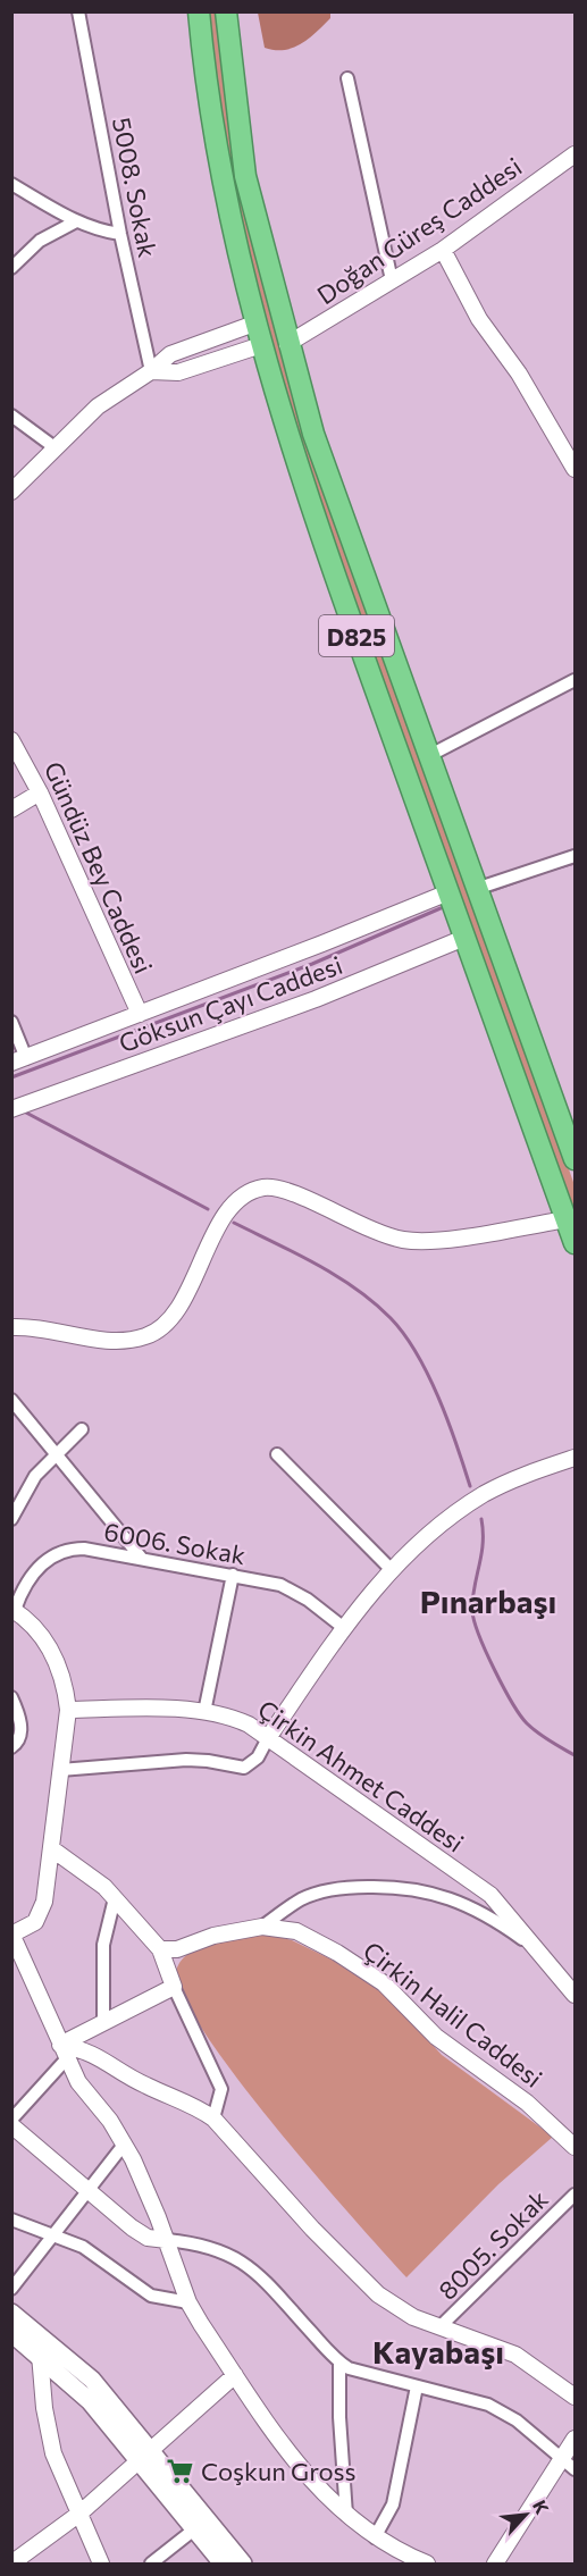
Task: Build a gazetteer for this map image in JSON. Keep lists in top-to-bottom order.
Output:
{
  "streets": {
    "highway": ["D825"],
    "street": [
      "5008. Sokak",
      "Doğan Güreş Caddesi",
      "Gündüz Bey Caddesi",
      "Göksun Çayı Caddesi",
      "6006. Sokak",
      "Çirkin Ahmet Caddesi",
      "Çirkin Halil Caddesi",
      "8005. Sokak"
    ]
  },
  "crossings": [
    ["Doğan Güreş Caddesi", "D825"],
    ["D825", "Göksun Çayı Caddesi"],
    ["Gündüz Bey Caddesi", "Göksun Çayı Caddesi"]
  ],
  "districts": ["Pınarbaşı", "Kayabaşı"],
  "places": {
    "supermarket": ["Coşkun Gross"]
  },
  "north": "top right"
}
